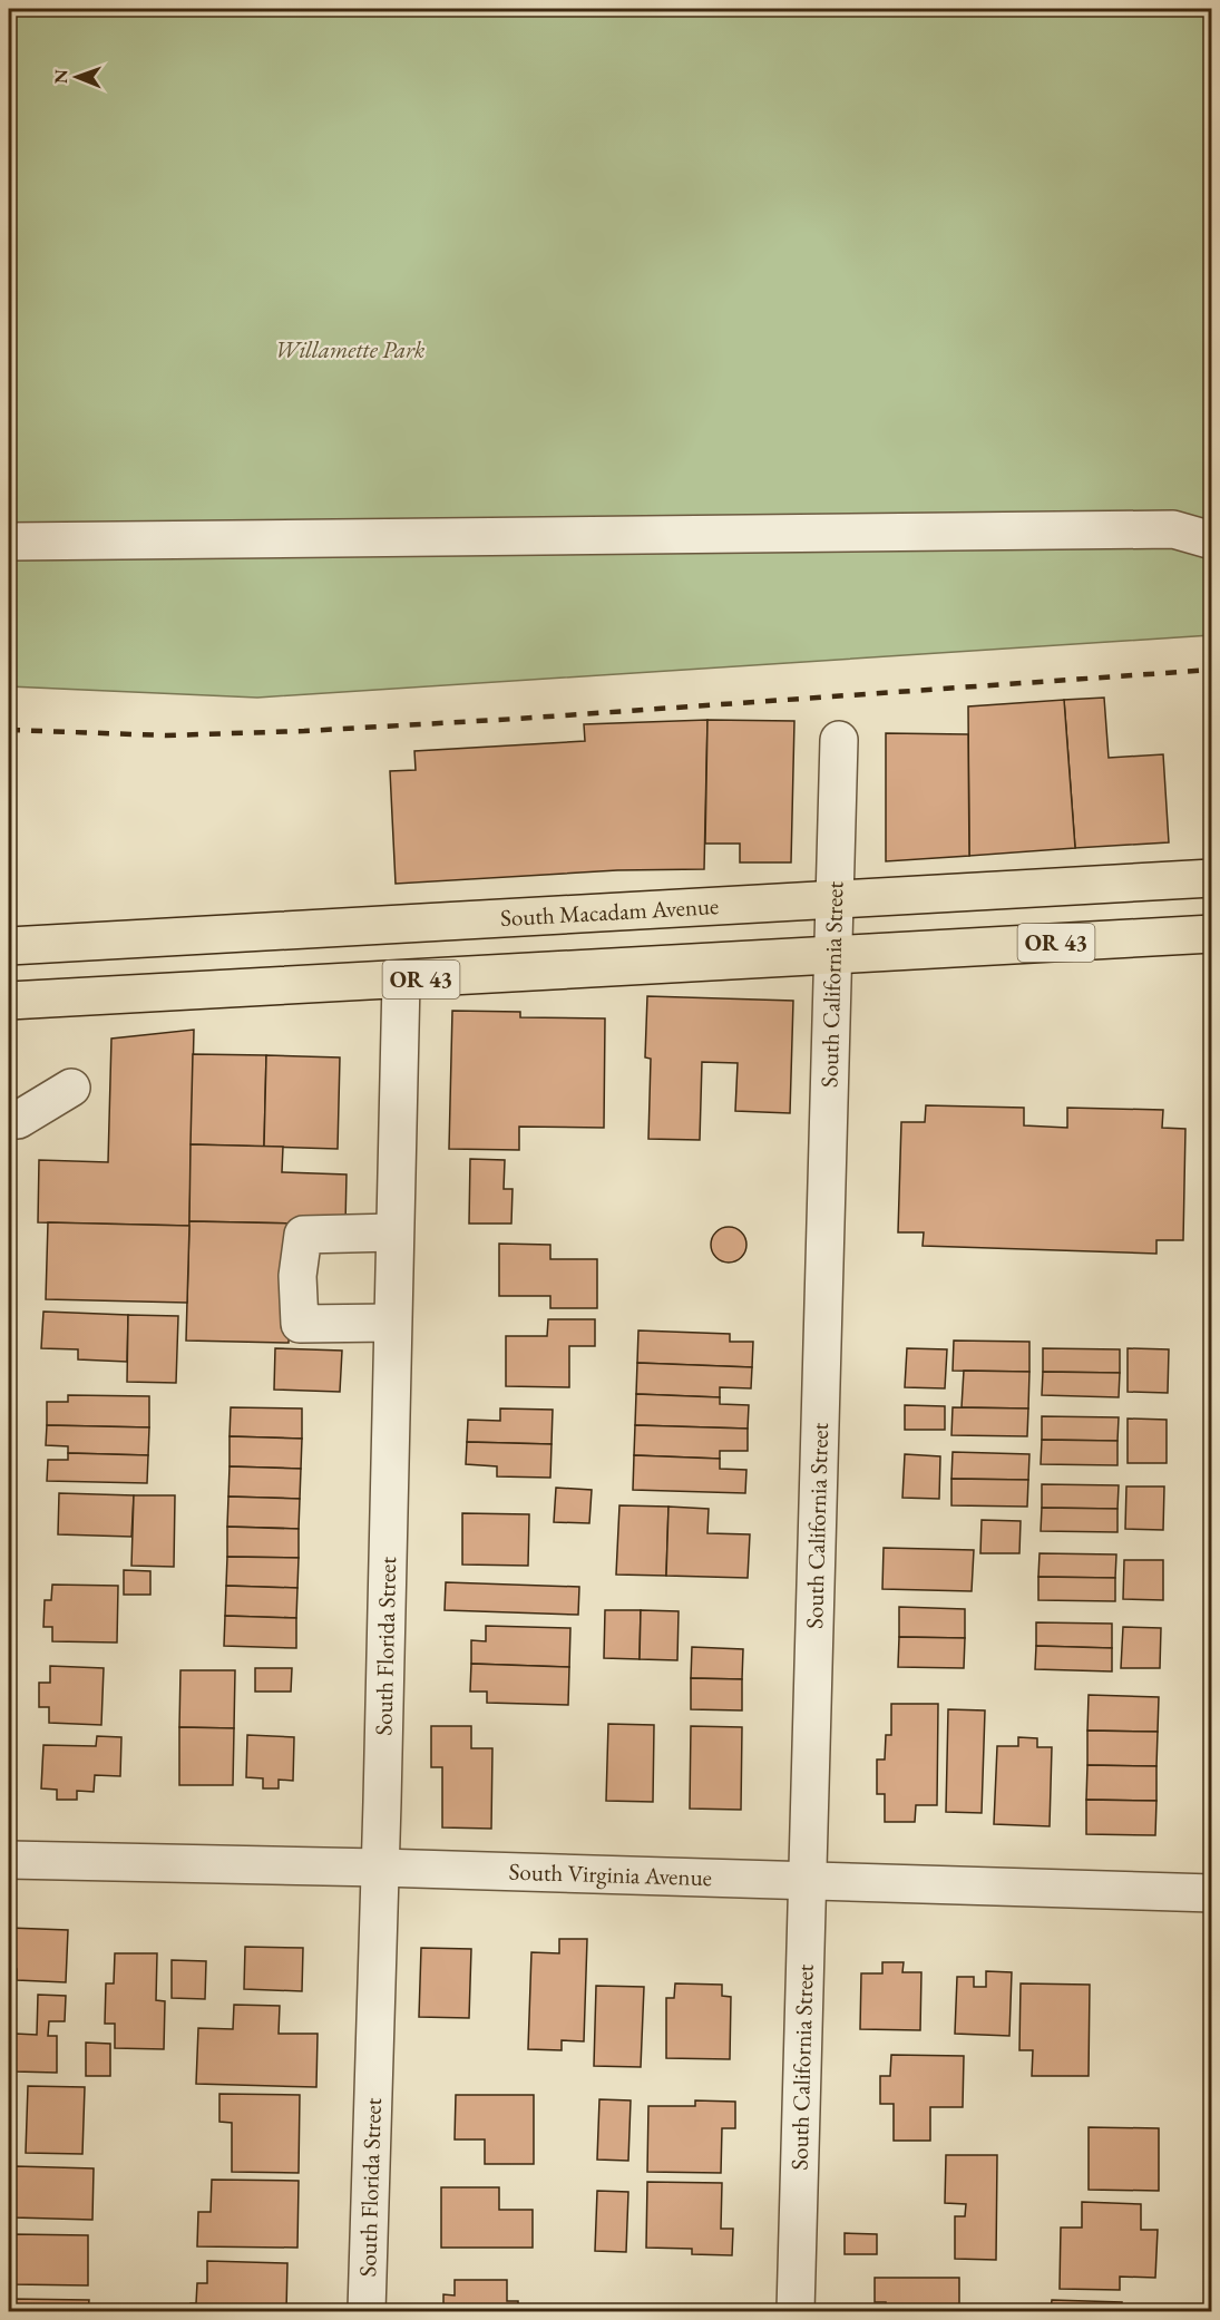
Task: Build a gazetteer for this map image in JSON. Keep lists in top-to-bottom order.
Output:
{
  "streets": {
    "main road": ["South Macadam Avenue", "OR 43"],
    "street": ["South California Street", "South Florida Street", "South Virginia Avenue"]
  },
  "crossings": [
    ["South Macadam Avenue", "South California Street"],
    ["OR 43", "South California Street"],
    ["OR 43", "South Florida Street"],
    ["South California Street", "South Virginia Avenue"],
    ["South Florida Street", "South Virginia Avenue"]
  ],
  "parks": ["Willamette Park"],
  "north": "left"
}
